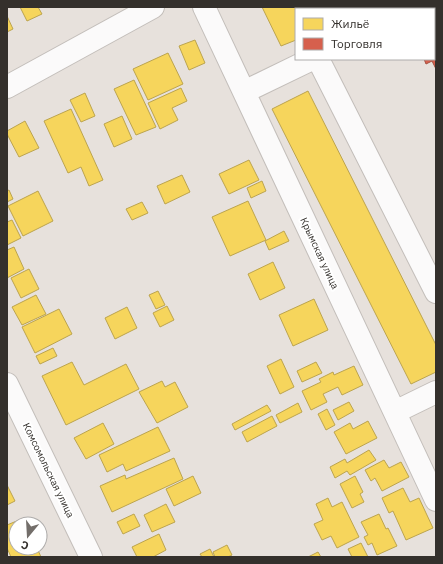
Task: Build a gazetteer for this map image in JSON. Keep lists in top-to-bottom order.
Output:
{
  "streets": {
    "street": ["Крымская улица", "Комсомольская улица"]
  },
  "legend": ["Жильё", "Торговля"],
  "north": "bottom"
}
